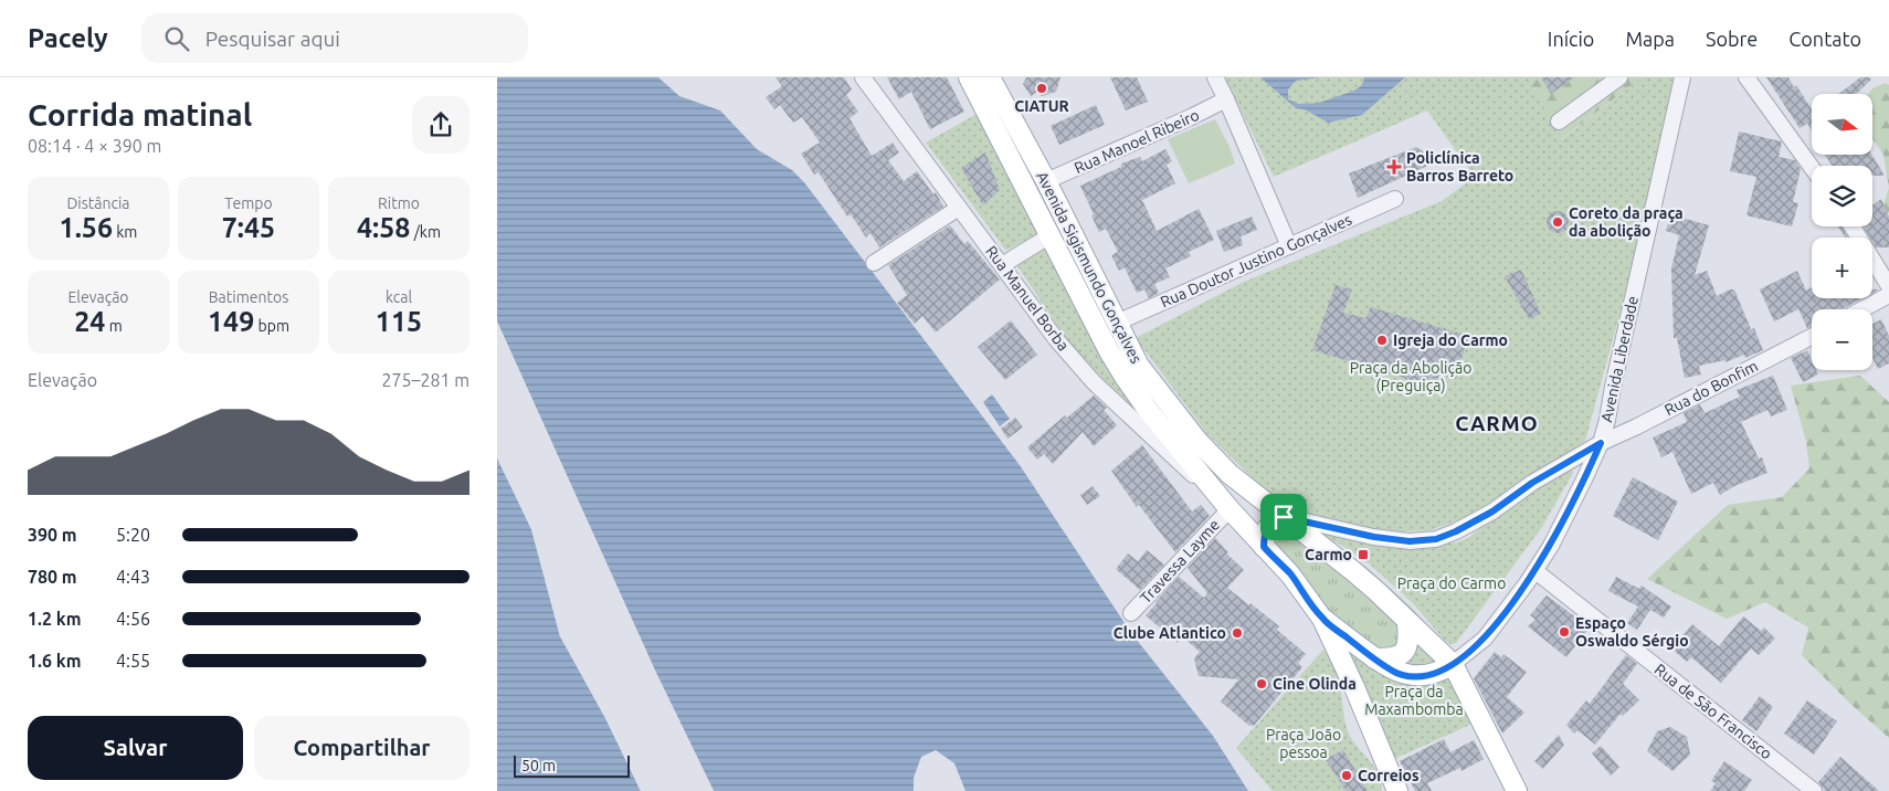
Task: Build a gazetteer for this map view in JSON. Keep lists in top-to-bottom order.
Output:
{
  "streets": {
    "main road": ["Avenida Sigismundo Gonçalves"],
    "street": [
      "Rua Manoel Ribeiro",
      "Rua Doutor Justino Gonçalves",
      "Rua Manuel Borba",
      "Avenida Liberdade",
      "Rua do Bonfim",
      "Travessa Layme",
      "Rua de São Francisco"
    ]
  },
  "crossings": [
    ["Rua Manoel Ribeiro", "Avenida Sigismundo Gonçalves"],
    ["Rua Doutor Justino Gonçalves", "Avenida Sigismundo Gonçalves"],
    ["Avenida Sigismundo Gonçalves", "Rua Manuel Borba"],
    ["Avenida Sigismundo Gonçalves", "Avenida Liberdade"],
    ["Avenida Sigismundo Gonçalves", "Travessa Layme"],
    ["Rua Manuel Borba", "Travessa Layme"],
    ["Avenida Liberdade", "Rua do Bonfim"],
    ["Avenida Liberdade", "Rua de São Francisco"]
  ],
  "districts": ["CARMO"],
  "parks": [
    "Praça da Abolição (Preguiça)",
    "Praça do Carmo",
    "Praça da Maxambomba",
    "Praça João pessoa"
  ],
  "places": {
    "other": [
      "CIATUR",
      "Coreto da praça da abolição",
      "Igreja do Carmo",
      "Espaço Oswaldo Sérgio",
      "Clube Atlantico",
      "Cine Olinda",
      "Correios"
    ],
    "health": ["Policlínica Barros Barreto"],
    "transit": ["Carmo"]
  },
  "scale_bar": "50 m",
  "north": "right",
  "page": {
    "header": "Pacely",
    "search": "Pesquisar aqui",
    "nav": [
      "Início",
      "Mapa",
      "Sobre",
      "Contato"
    ],
    "heading": ["Corrida matinal", "08:14 · 4 × 390 m"],
    "map_buttons": ["+", "−"],
    "stats": [
      ["Distância", "1.56 km"],
      ["Tempo", "7:45"],
      ["Ritmo", "4:58 /km"],
      ["Elevação", "24 m"],
      ["Batimentos", "149 bpm"],
      ["kcal", "115"]
    ],
    "chart": ["Elevação", "275–281 m"],
    "list": [
      {
        "name": "390 m",
        "note": "5:20"
      },
      {
        "name": "780 m",
        "note": "4:43"
      },
      {
        "name": "1.2 km",
        "note": "4:56"
      },
      {
        "name": "1.6 km",
        "note": "4:55"
      }
    ],
    "buttons": ["Salvar", "Compartilhar"],
    "scale": "50 m"
  }
}
